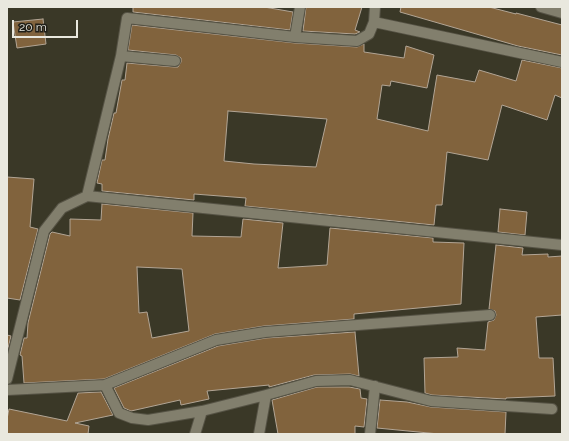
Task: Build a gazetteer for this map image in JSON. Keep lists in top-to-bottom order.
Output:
{
  "scale_bar": "20 m"
}
